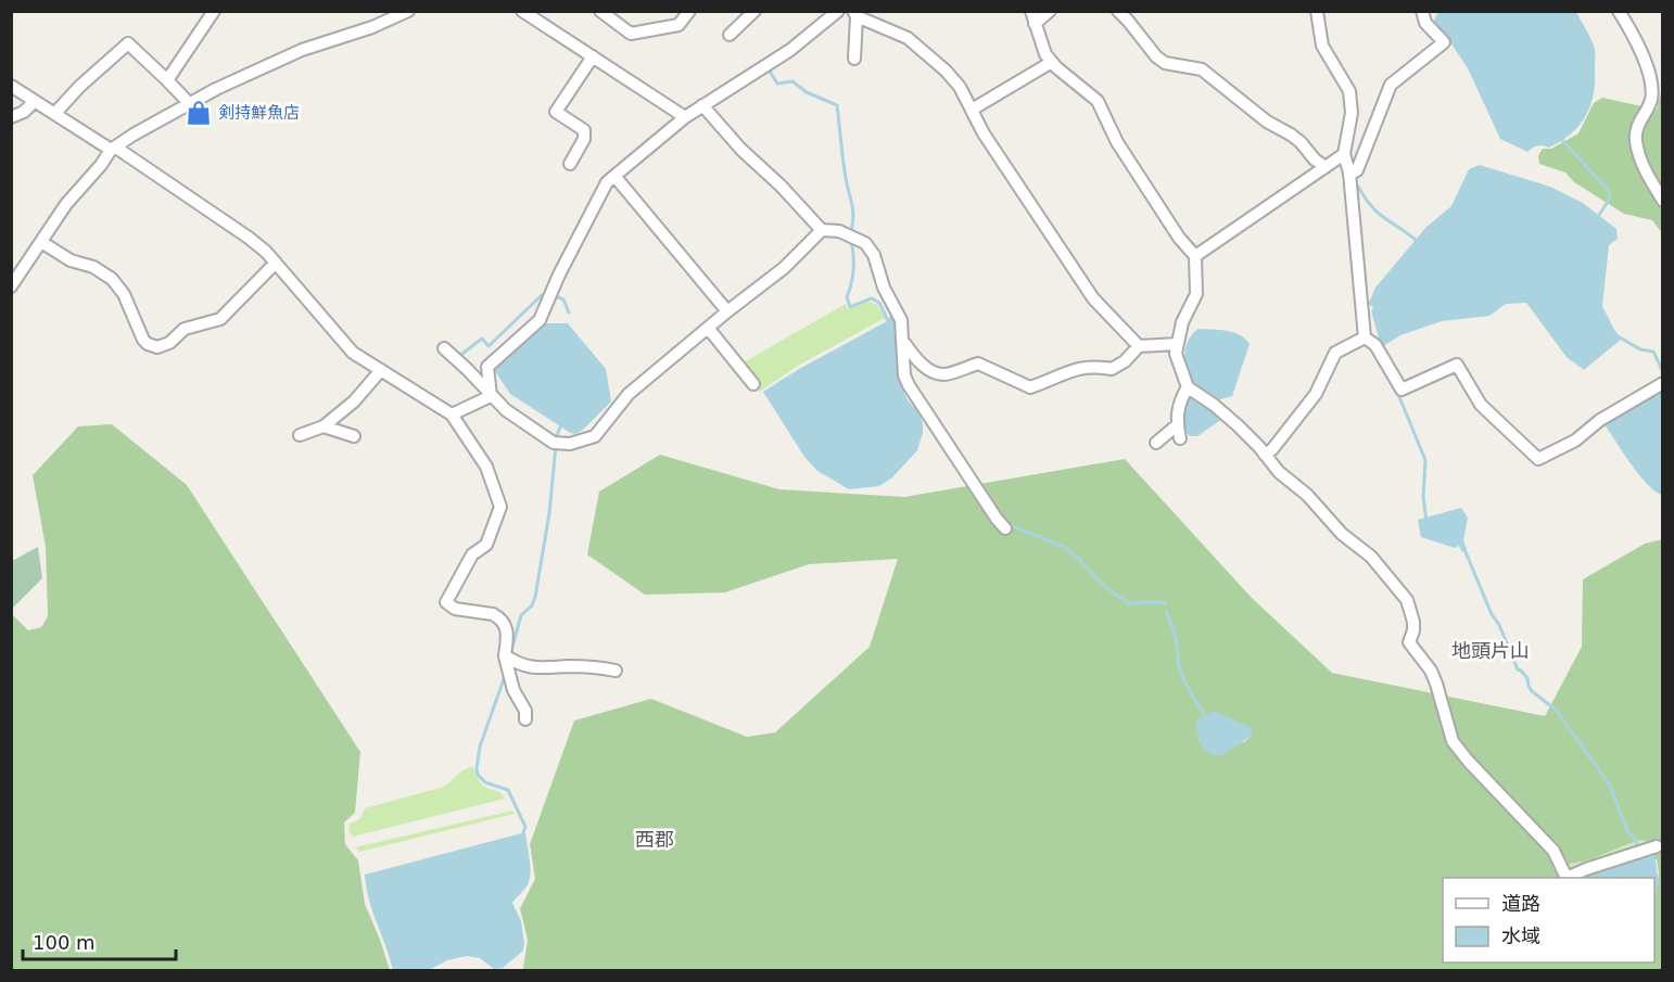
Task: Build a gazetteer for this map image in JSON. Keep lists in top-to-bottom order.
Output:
{
  "districts": ["地頭片山", "西郡"],
  "places": {
    "shop": ["剣持鮮魚店"]
  },
  "legend": ["道路", "水域"],
  "scale_bar": "100 m"
}
